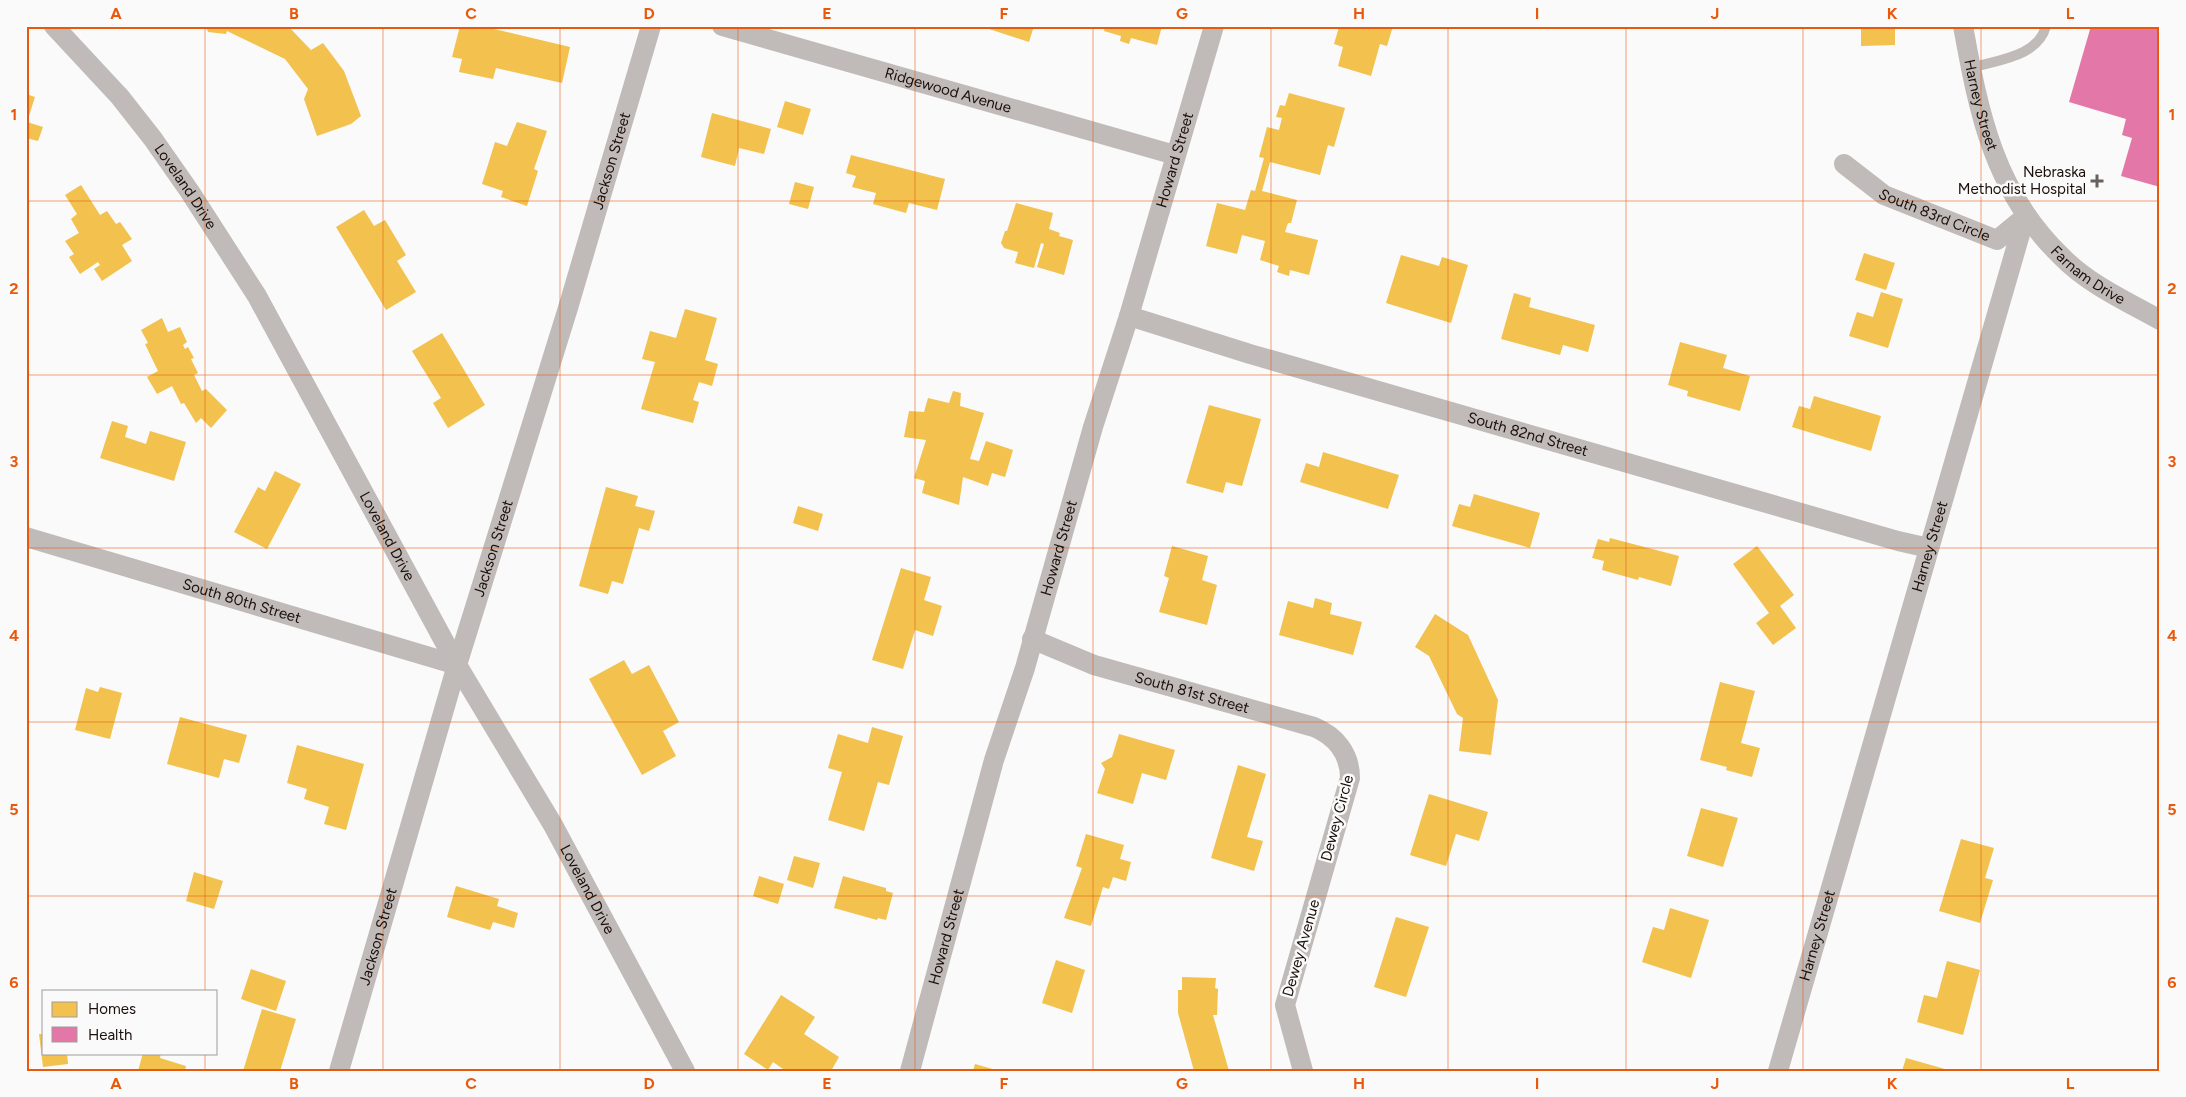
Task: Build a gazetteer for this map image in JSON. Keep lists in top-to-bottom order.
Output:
{
  "streets": {
    "street": [
      "Ridgewood Avenue",
      "Harney Street",
      "Howard Street",
      "Jackson Street",
      "Loveland Drive",
      "South 83rd Circle",
      "Farnam Drive",
      "South 82nd Street",
      "South 80th Street",
      "South 81st Street",
      "Dewey Circle",
      "Dewey Avenue"
    ]
  },
  "crossings": [
    ["Ridgewood Avenue", "Howard Street"],
    ["Harney Street", "South 83rd Circle"],
    ["Harney Street", "Farnam Drive"],
    ["Harney Street", "South 82nd Street"],
    ["Howard Street", "South 82nd Street"],
    ["Howard Street", "South 81st Street"],
    ["Jackson Street", "Loveland Drive"],
    ["Jackson Street", "South 80th Street"],
    ["Loveland Drive", "South 80th Street"],
    ["South 83rd Circle", "Farnam Drive"],
    ["South 81st Street", "Dewey Circle"],
    ["Dewey Circle", "Dewey Avenue"]
  ],
  "places": {
    "health": ["Nebraska Methodist Hospital"]
  },
  "legend": ["Homes", "Health"],
  "grid": {
    "columns": [
      "A",
      "B",
      "C",
      "D",
      "E",
      "F",
      "G",
      "H",
      "I",
      "J",
      "K",
      "L"
    ],
    "rows": [
      "1",
      "2",
      "3",
      "4",
      "5",
      "6"
    ]
  }
}
